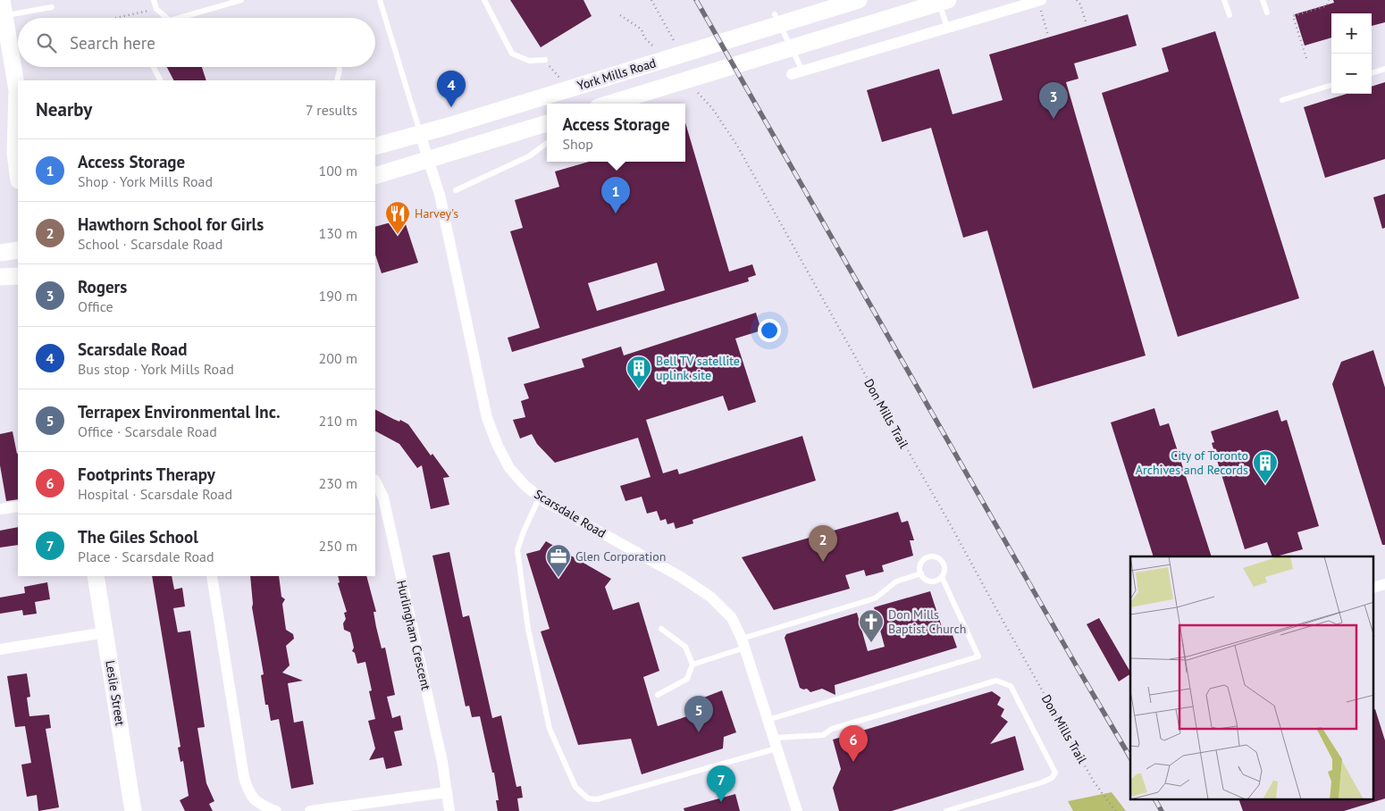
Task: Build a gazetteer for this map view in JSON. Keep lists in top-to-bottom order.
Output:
{
  "streets": {
    "main road": ["York Mills Road", "Leslie Street"],
    "street": ["Scarsdale Road", "Hurlingham Crescent"],
    "path": ["Don Mills Trail"]
  },
  "crossings": [
    ["York Mills Road", "Scarsdale Road"]
  ],
  "places": {
    "restaurant": ["Harvey's"],
    "building": ["Bell TV satellite uplink site", "City of Toronto Archives and Records"],
    "office": ["Glen Corporation"],
    "church": ["Don Mills Baptist Church"]
  },
  "page": {
    "map_buttons": ["+", "−"],
    "search": "Search here",
    "pins": [
      "4",
      "3",
      "1",
      "2",
      "5",
      "6",
      "7"
    ],
    "heading": ["Nearby", "7 results"],
    "popup": ["Access Storage", "Shop"],
    "list": [
      {
        "mark": "1",
        "name": "Access Storage",
        "note": "Shop · York Mills Road",
        "value": "100 m"
      },
      {
        "mark": "2",
        "name": "Hawthorn School for Girls",
        "note": "School · Scarsdale Road",
        "value": "130 m"
      },
      {
        "mark": "3",
        "name": "Rogers",
        "note": "Office",
        "value": "190 m"
      },
      {
        "mark": "4",
        "name": "Scarsdale Road",
        "note": "Bus stop · York Mills Road",
        "value": "200 m"
      },
      {
        "mark": "5",
        "name": "Terrapex Environmental Inc.",
        "note": "Office · Scarsdale Road",
        "value": "210 m"
      },
      {
        "mark": "6",
        "name": "Footprints Therapy",
        "note": "Hospital · Scarsdale Road",
        "value": "230 m"
      },
      {
        "mark": "7",
        "name": "The Giles School",
        "note": "Place · Scarsdale Road",
        "value": "250 m"
      }
    ]
  }
}
